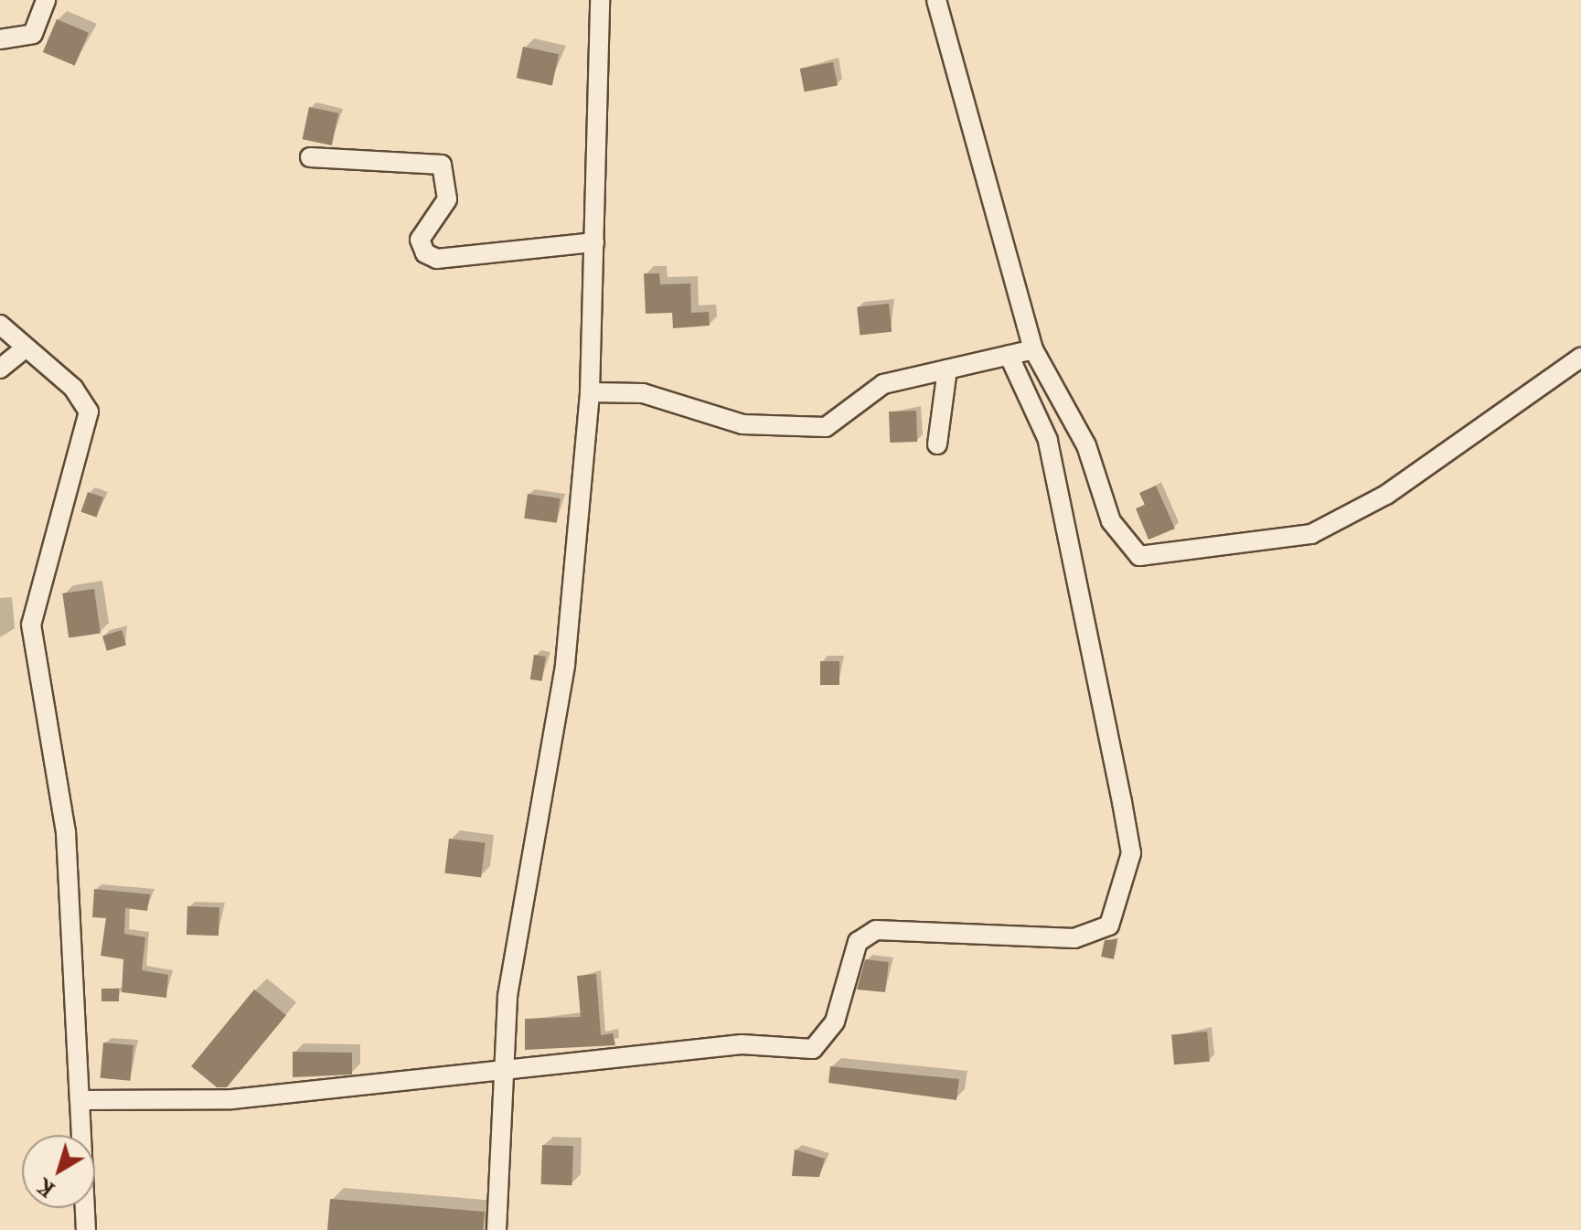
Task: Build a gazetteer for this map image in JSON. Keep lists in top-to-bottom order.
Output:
{
  "north": "bottom left"
}
